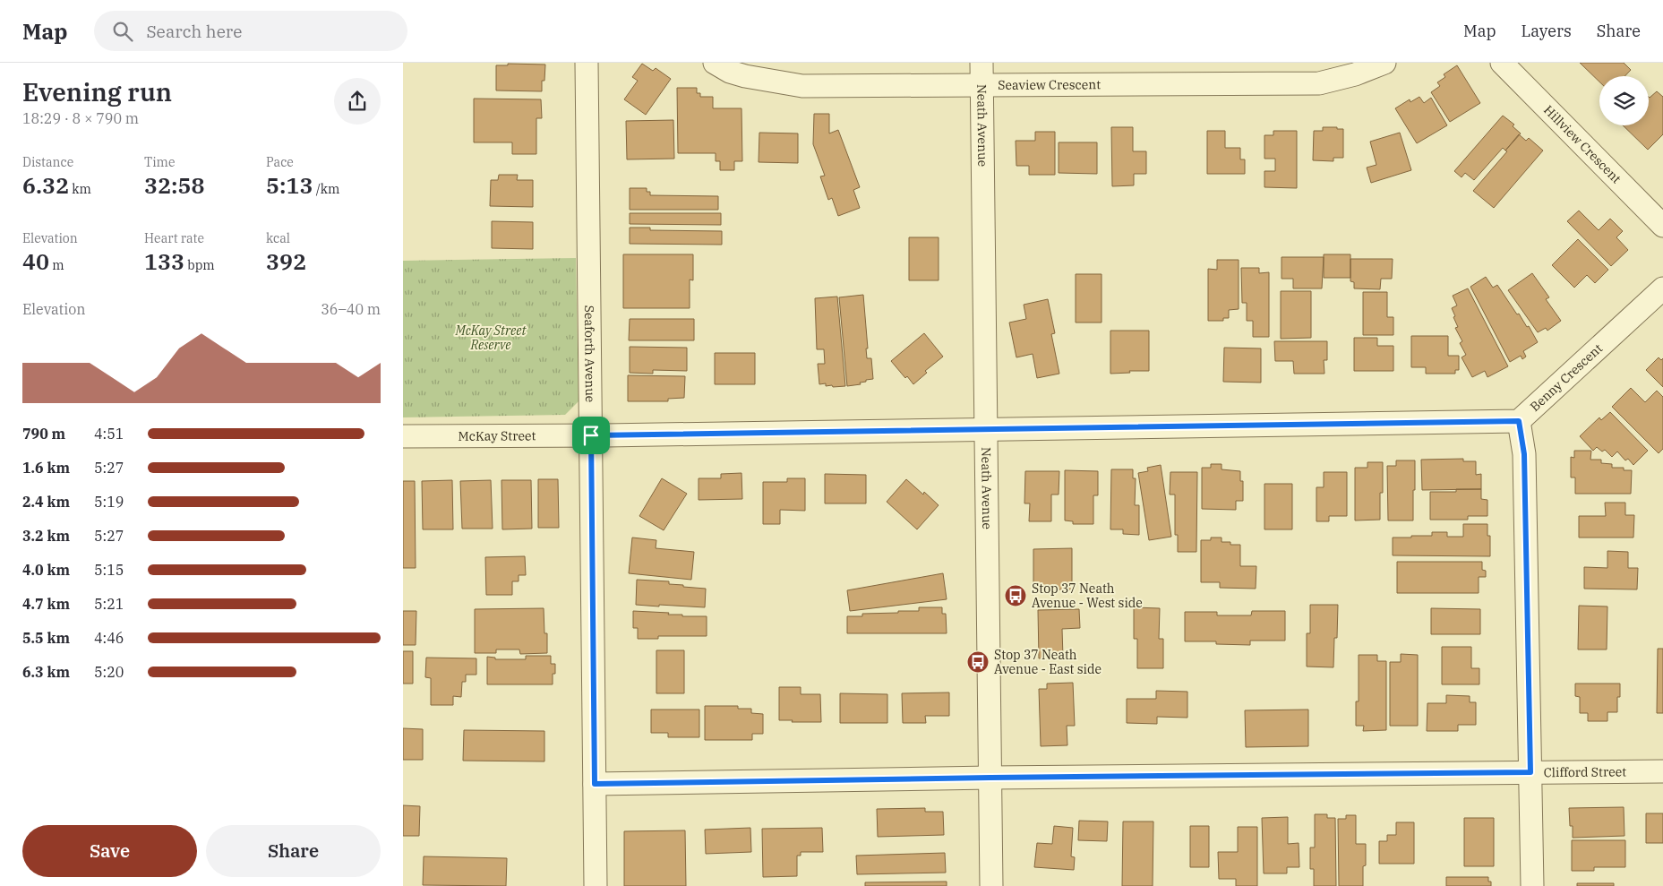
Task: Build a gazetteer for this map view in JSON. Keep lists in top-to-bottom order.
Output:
{
  "streets": {
    "street": [
      "Seaview Crescent",
      "Neath Avenue",
      "Hillview Crescent",
      "Seaforth Avenue",
      "Benny Crescent",
      "McKay Street",
      "Clifford Street"
    ]
  },
  "crossings": [
    ["Seaview Crescent", "Neath Avenue"],
    ["Neath Avenue", "Benny Crescent"],
    ["Neath Avenue", "Clifford Street"],
    ["Seaforth Avenue", "Benny Crescent"],
    ["Seaforth Avenue", "McKay Street"],
    ["Seaforth Avenue", "Clifford Street"],
    ["Benny Crescent", "McKay Street"]
  ],
  "parks": ["McKay Street Reserve"],
  "places": {
    "bus stop": ["Stop 37 Neath Avenue - West side", "Stop 37 Neath Avenue - East side"]
  },
  "page": {
    "header": "Map",
    "search": "Search here",
    "nav": ["Map", "Layers", "Share"],
    "heading": ["Evening run", "18:29 · 8 × 790 m"],
    "stats": [
      ["Distance", "6.32 km"],
      ["Time", "32:58"],
      ["Pace", "5:13 /km"],
      ["Elevation", "40 m"],
      ["Heart rate", "133 bpm"],
      ["kcal", "392"]
    ],
    "chart": ["Elevation", "36–40 m"],
    "list": [
      {
        "name": "790 m",
        "note": "4:51"
      },
      {
        "name": "1.6 km",
        "note": "5:27"
      },
      {
        "name": "2.4 km",
        "note": "5:19"
      },
      {
        "name": "3.2 km",
        "note": "5:27"
      },
      {
        "name": "4.0 km",
        "note": "5:15"
      },
      {
        "name": "4.7 km",
        "note": "5:21"
      },
      {
        "name": "5.5 km",
        "note": "4:46"
      },
      {
        "name": "6.3 km",
        "note": "5:20"
      }
    ],
    "buttons": ["Save", "Share"]
  }
}
